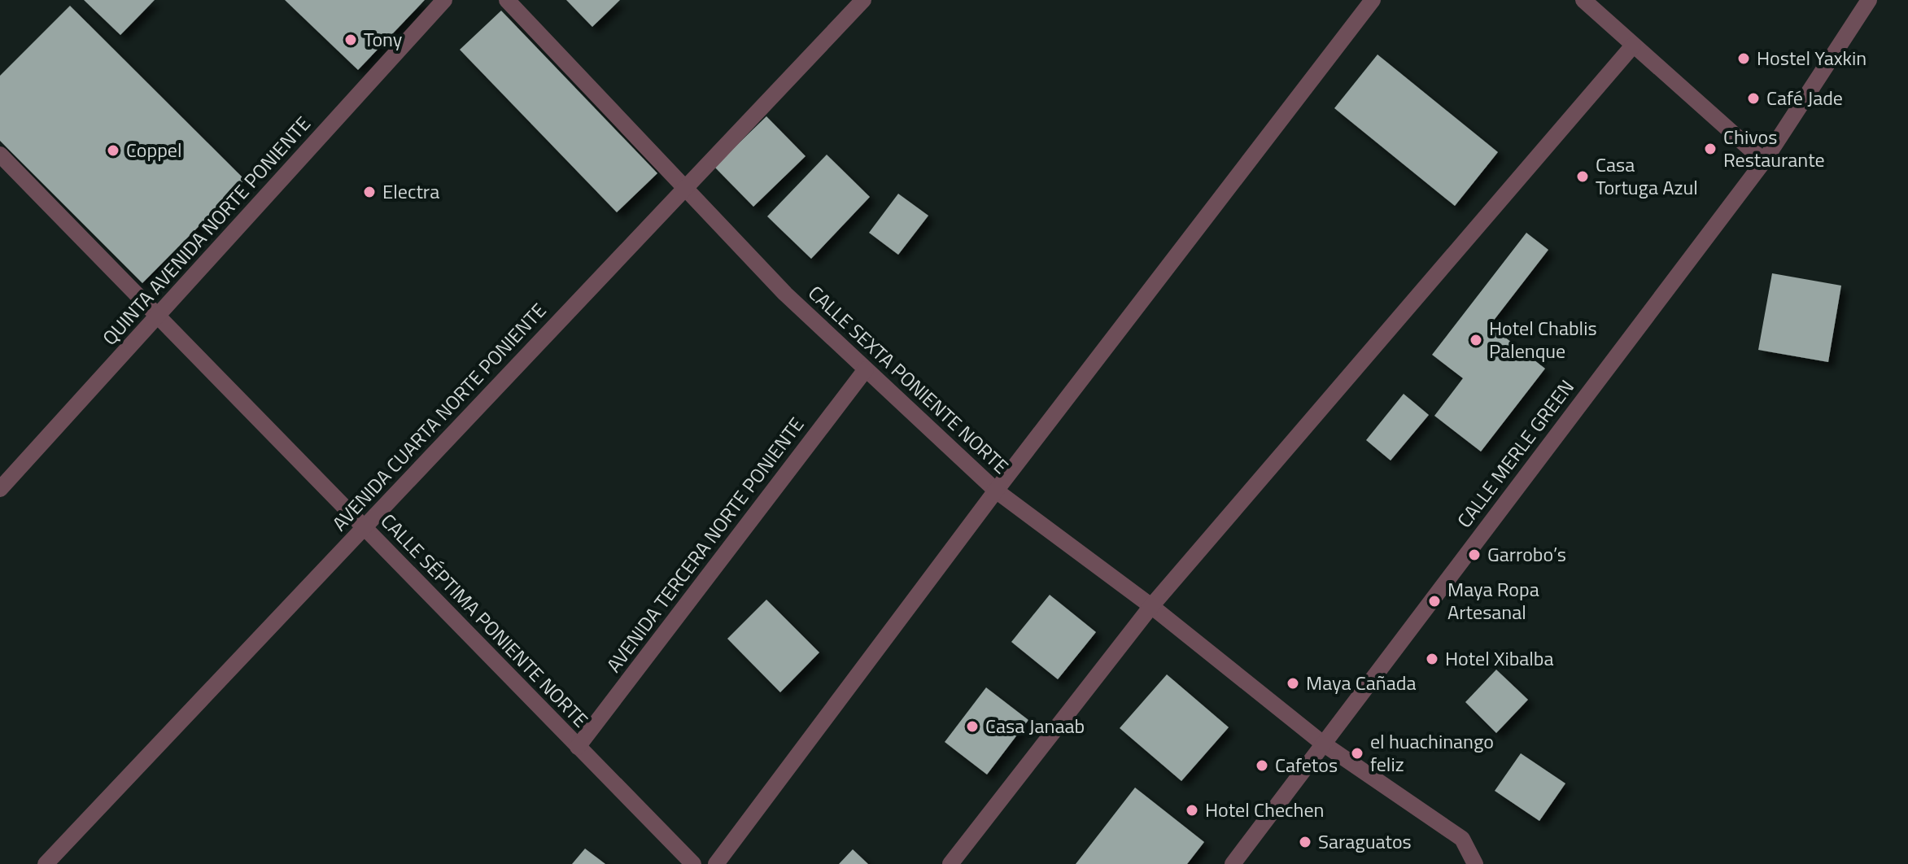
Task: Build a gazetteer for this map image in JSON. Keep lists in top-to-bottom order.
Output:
{
  "streets": {
    "street": [
      "QUINTA AVENIDA NORTE PONIENTE",
      "CALLE SEXTA PONIENTE NORTE",
      "AVENIDA CUARTA NORTE PONIENTE",
      "CALLE MERLE GREEN",
      "AVENIDA TERCERA NORTE PONIENTE",
      "CALLE SÉPTIMA PONIENTE NORTE"
    ]
  },
  "crossings": [
    ["QUINTA AVENIDA NORTE PONIENTE", "CALLE SÉPTIMA PONIENTE NORTE"],
    ["CALLE SEXTA PONIENTE NORTE", "AVENIDA CUARTA NORTE PONIENTE"],
    ["CALLE SEXTA PONIENTE NORTE", "CALLE MERLE GREEN"],
    ["CALLE SEXTA PONIENTE NORTE", "AVENIDA TERCERA NORTE PONIENTE"],
    ["AVENIDA CUARTA NORTE PONIENTE", "CALLE SÉPTIMA PONIENTE NORTE"],
    ["AVENIDA TERCERA NORTE PONIENTE", "CALLE SÉPTIMA PONIENTE NORTE"]
  ],
  "places": [
    "Tony",
    "Hostel Yaxkin",
    "Café Jade",
    "Chivos Restaurante",
    "Coppel",
    "Casa Tortuga Azul",
    "Electra",
    "Hotel Chablis Palenque",
    "Garrobo’s",
    "Maya Ropa Artesanal",
    "Hotel Xibalba",
    "Maya Cañada",
    "Casa Janaab",
    "el huachinango feliz",
    "Cafetos",
    "Hotel Chechen",
    "Saraguatos"
  ]
}
